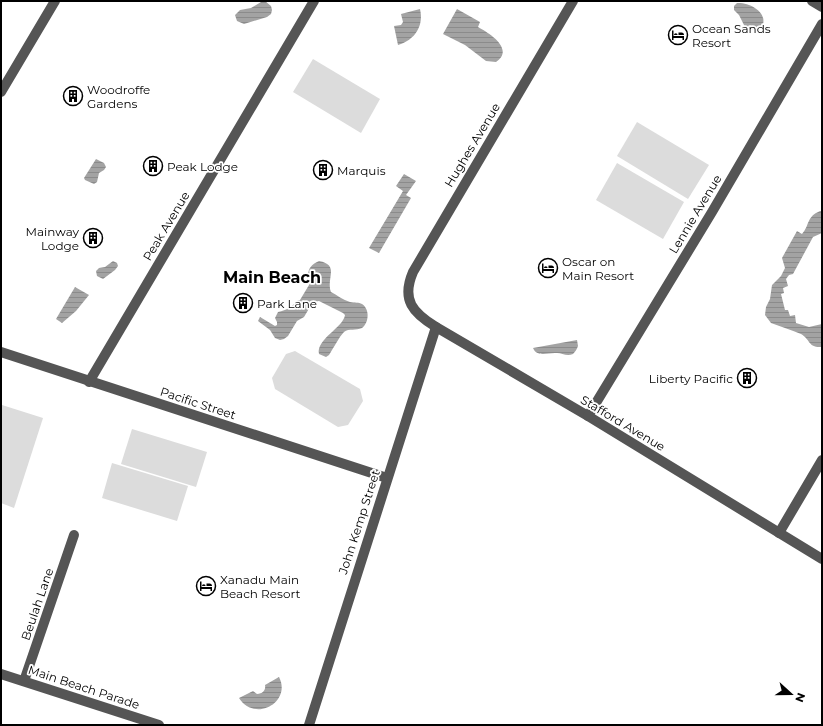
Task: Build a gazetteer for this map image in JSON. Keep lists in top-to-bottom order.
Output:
{
  "streets": {
    "street": [
      "Hughes Avenue",
      "Lennie Avenue",
      "Peak Avenue",
      "Pacific Street",
      "Stafford Avenue",
      "John Kemp Street",
      "Beulah Lane",
      "Main Beach Parade"
    ]
  },
  "crossings": [
    ["Hughes Avenue", "Stafford Avenue"],
    ["Lennie Avenue", "Stafford Avenue"],
    ["Peak Avenue", "Pacific Street"],
    ["Pacific Street", "John Kemp Street"],
    ["Stafford Avenue", "John Kemp Street"],
    ["Beulah Lane", "Main Beach Parade"]
  ],
  "districts": ["Main Beach"],
  "places": {
    "hotel": ["Ocean Sands Resort", "Oscar on Main Resort", "Xanadu Main Beach Resort"],
    "building": [
      "Woodroffe Gardens",
      "Peak Lodge",
      "Marquis",
      "Mainway Lodge",
      "Park Lane",
      "Liberty Pacific"
    ]
  },
  "north": "right"
}
